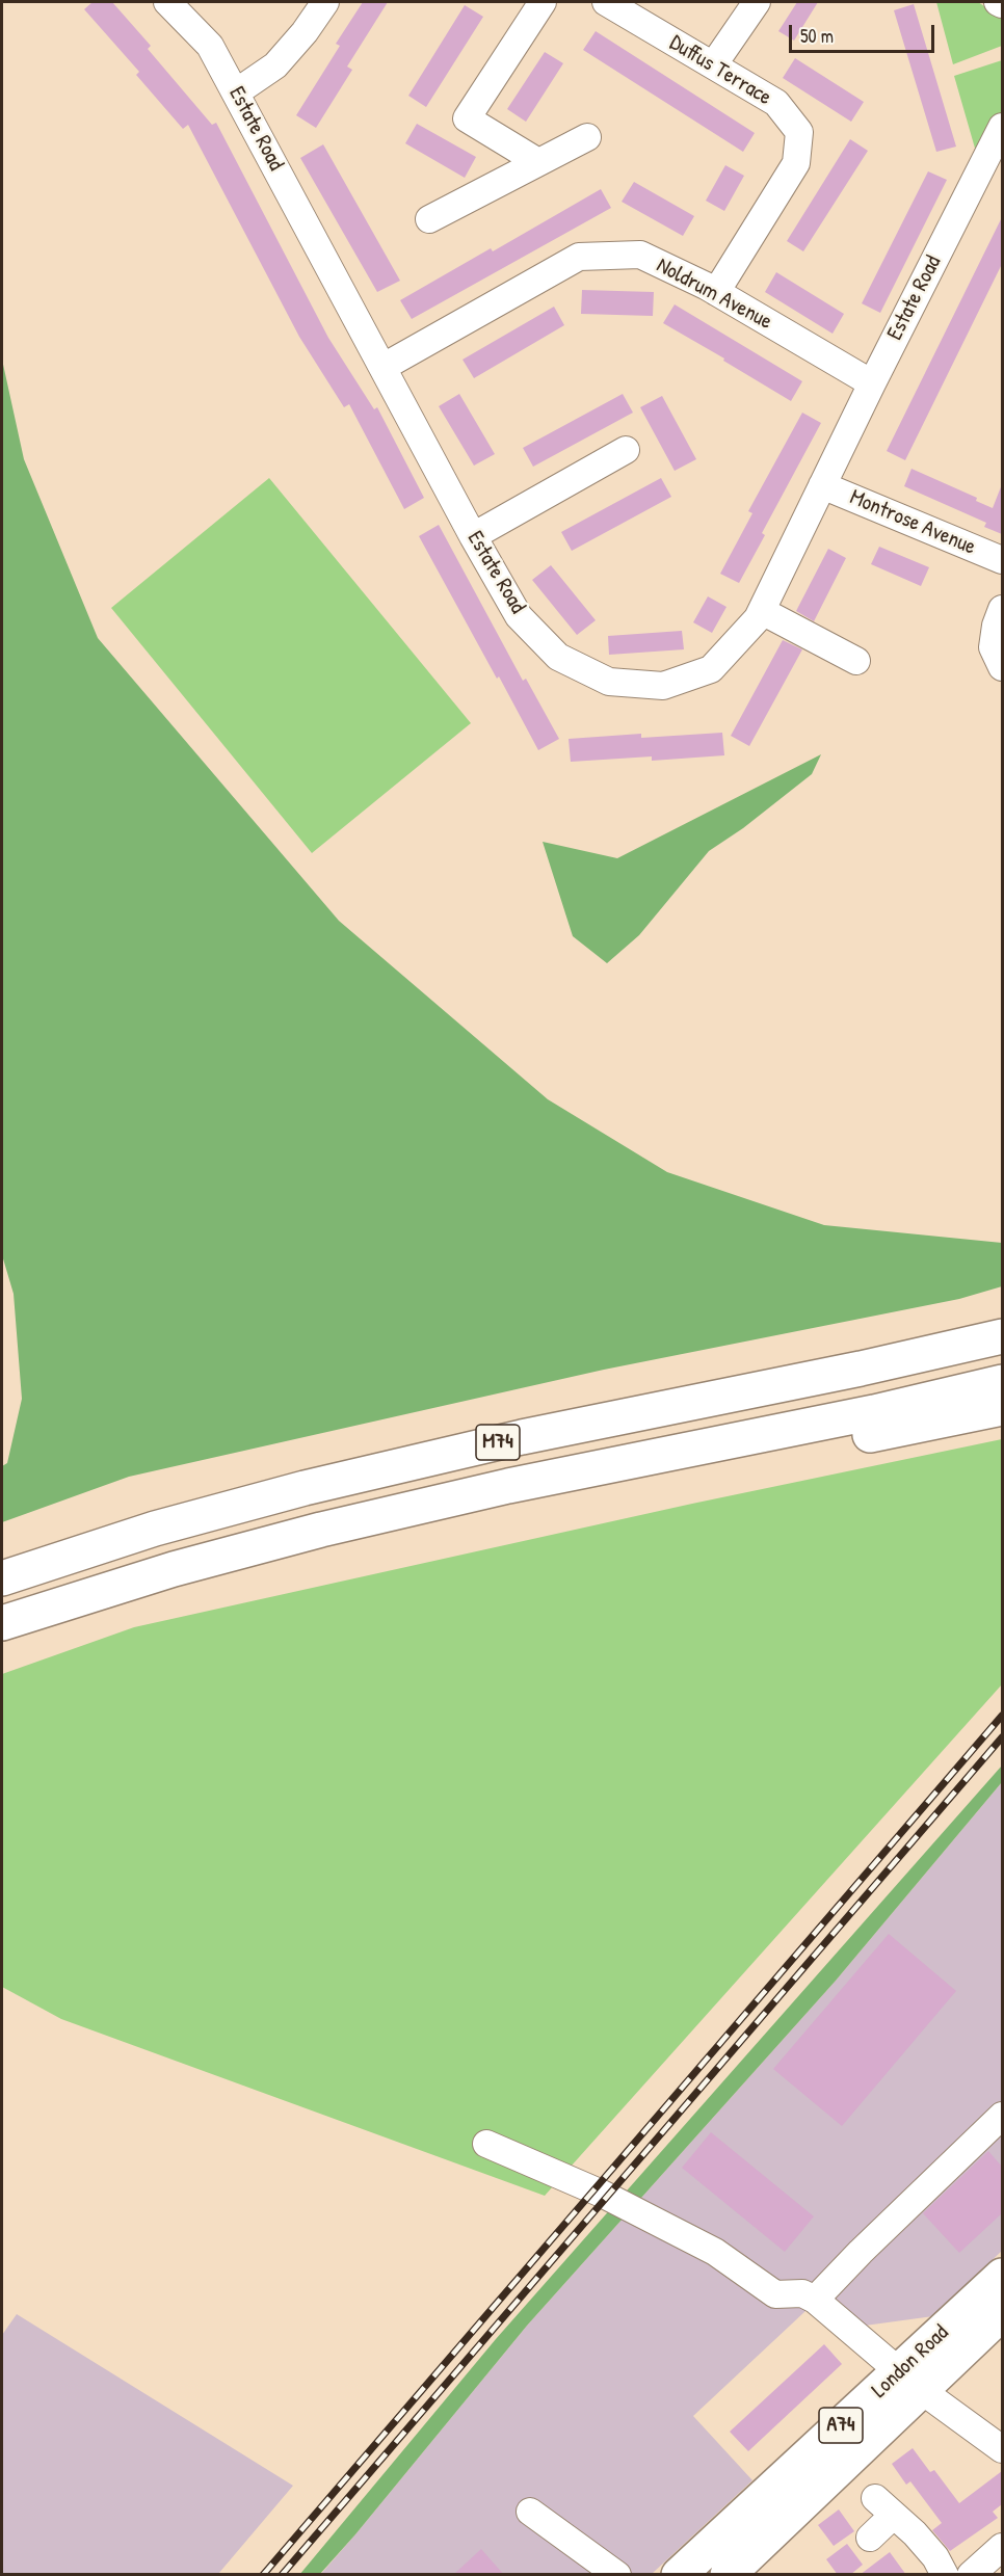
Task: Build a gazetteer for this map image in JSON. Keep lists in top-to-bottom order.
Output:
{
  "streets": {
    "main road": ["M74", "London Road", "A74"],
    "street": [
      "Duffus Terrace",
      "Estate Road",
      "Noldrum Avenue",
      "Montrose Avenue"
    ]
  },
  "crossings": [
    ["Duffus Terrace", "Noldrum Avenue"],
    ["Estate Road", "Noldrum Avenue"],
    ["Estate Road", "Montrose Avenue"]
  ],
  "scale_bar": "50 m"
}
